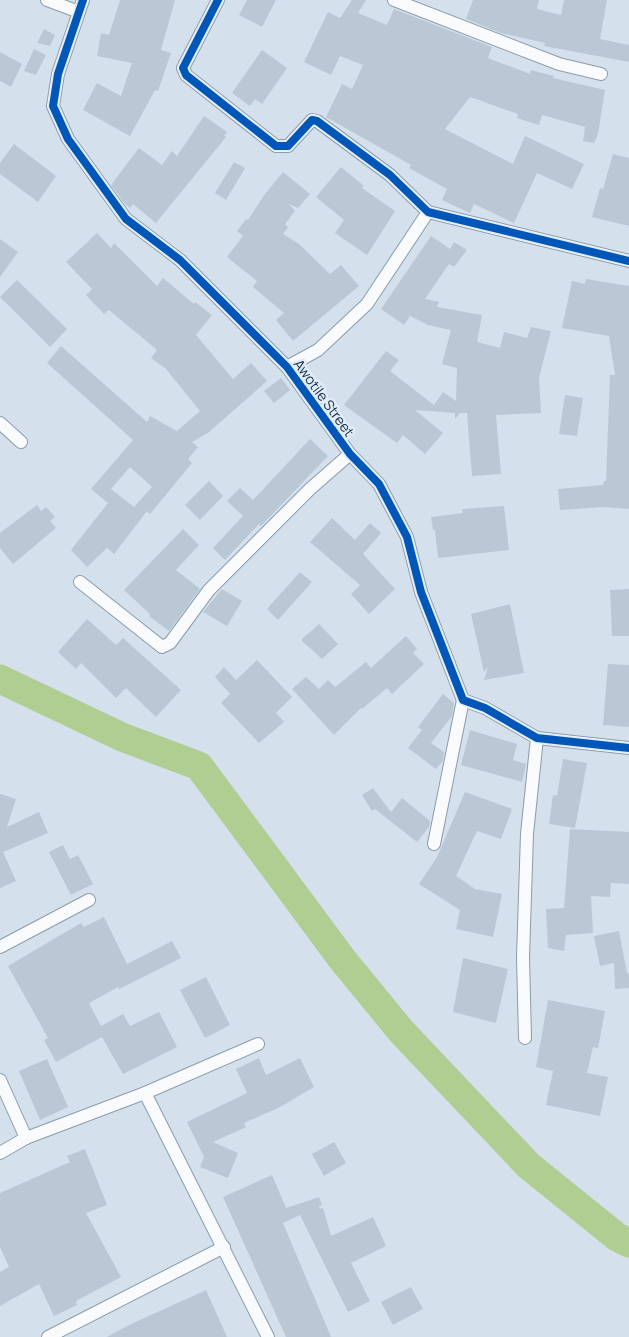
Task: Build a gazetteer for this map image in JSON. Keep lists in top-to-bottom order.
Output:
{
  "streets": {
    "street": ["Awotile Street"]
  }
}
